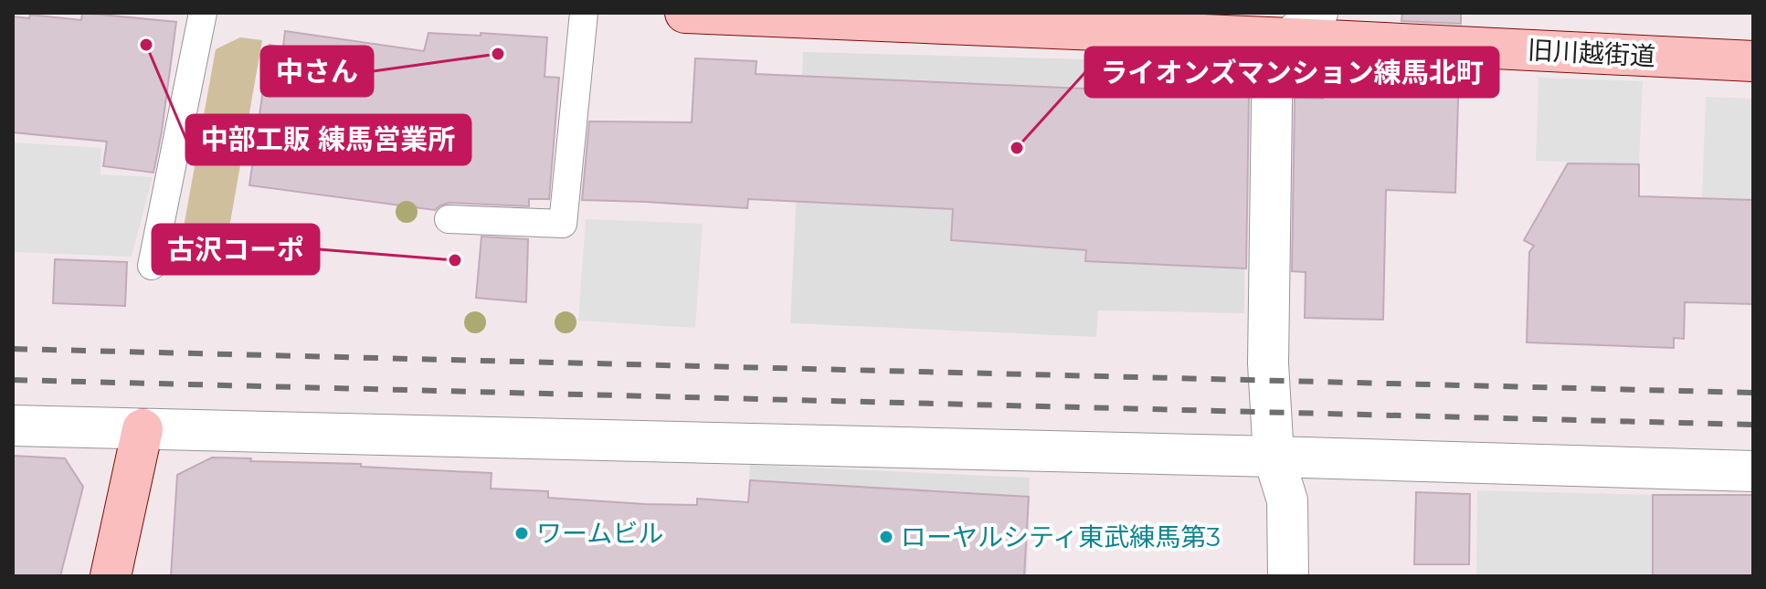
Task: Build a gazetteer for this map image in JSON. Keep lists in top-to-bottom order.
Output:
{
  "streets": {
    "street": ["旧川越街道"]
  },
  "places": [
    "中部工販 練馬営業所",
    "中さん",
    "ライオンズマンション練馬北町",
    "古沢コーポ",
    "ワームビル",
    "ローヤルシティ東武練馬第3"
  ]
}
